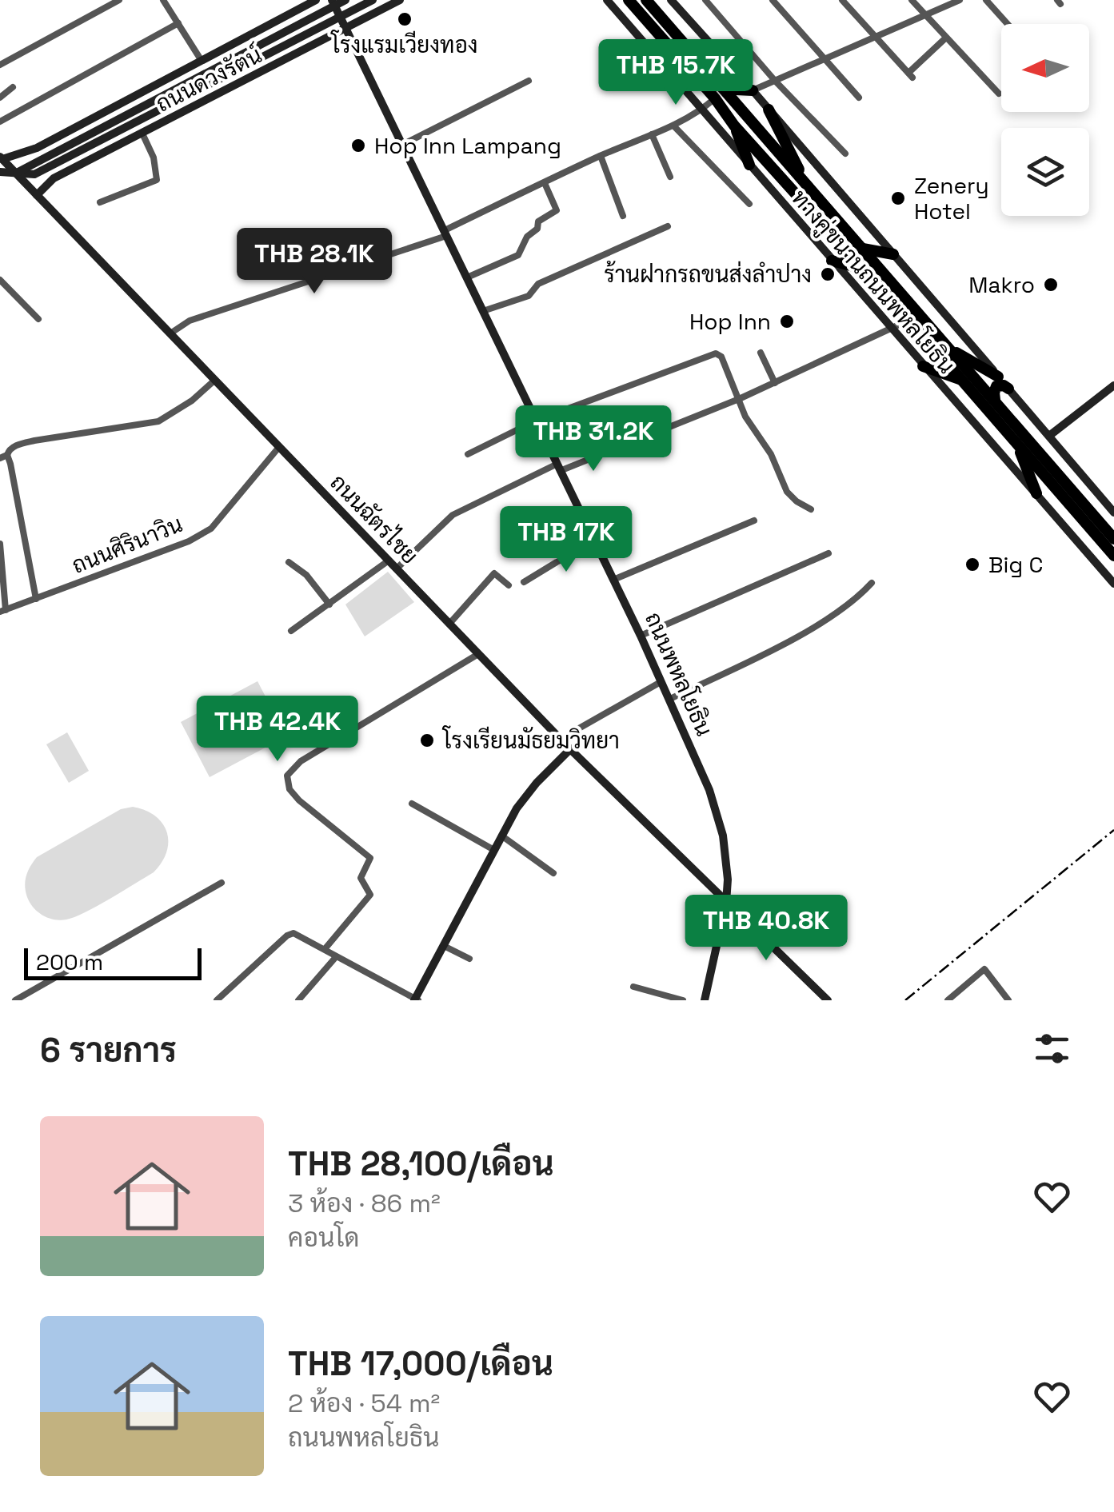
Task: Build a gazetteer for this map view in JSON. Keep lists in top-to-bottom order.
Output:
{
  "streets": {
    "main road": [
      "ถนนดวงรัตน์",
      "ทางคู่ขนานถนนพหลโยธิน",
      "ถนนฉัตรไชย",
      "ถนนพหลโยธิน"
    ],
    "street": ["ถนนศิรินาวิน"]
  },
  "crossings": [
    ["ถนนดวงรัตน์", "ถนนฉัตรไชย"],
    ["ถนนดวงรัตน์", "ถนนพหลโยธิน"],
    ["ถนนฉัตรไชย", "ถนนศิรินาวิน"],
    ["ถนนฉัตรไชย", "ถนนพหลโยธิน"]
  ],
  "places": [
    "โรงแรมเวียงทอง",
    "Hop Inn Lampang",
    "Zenery Hotel",
    "ร้านฝากรถขนส่งลำปาง",
    "Makro",
    "Hop Inn",
    "Big C",
    "โรงเรียนมัธยมวิทยา"
  ],
  "scale_bar": "200 m",
  "north": "left",
  "page": {
    "price": [
      "THB 15.7K",
      "THB 28.1K",
      "THB 31.2K",
      "THB 17K",
      "THB 42.4K",
      "THB 40.8K"
    ],
    "scale": "200 m",
    "heading": "6 รายการ",
    "list": [
      {
        "name": "THB 28,100/เดือน",
        "note": "3 ห้อง · 86 m² · คอนโด"
      },
      {
        "name": "THB 17,000/เดือน",
        "note": "2 ห้อง · 54 m² · ถนนพหลโยธิน"
      }
    ]
  }
}
